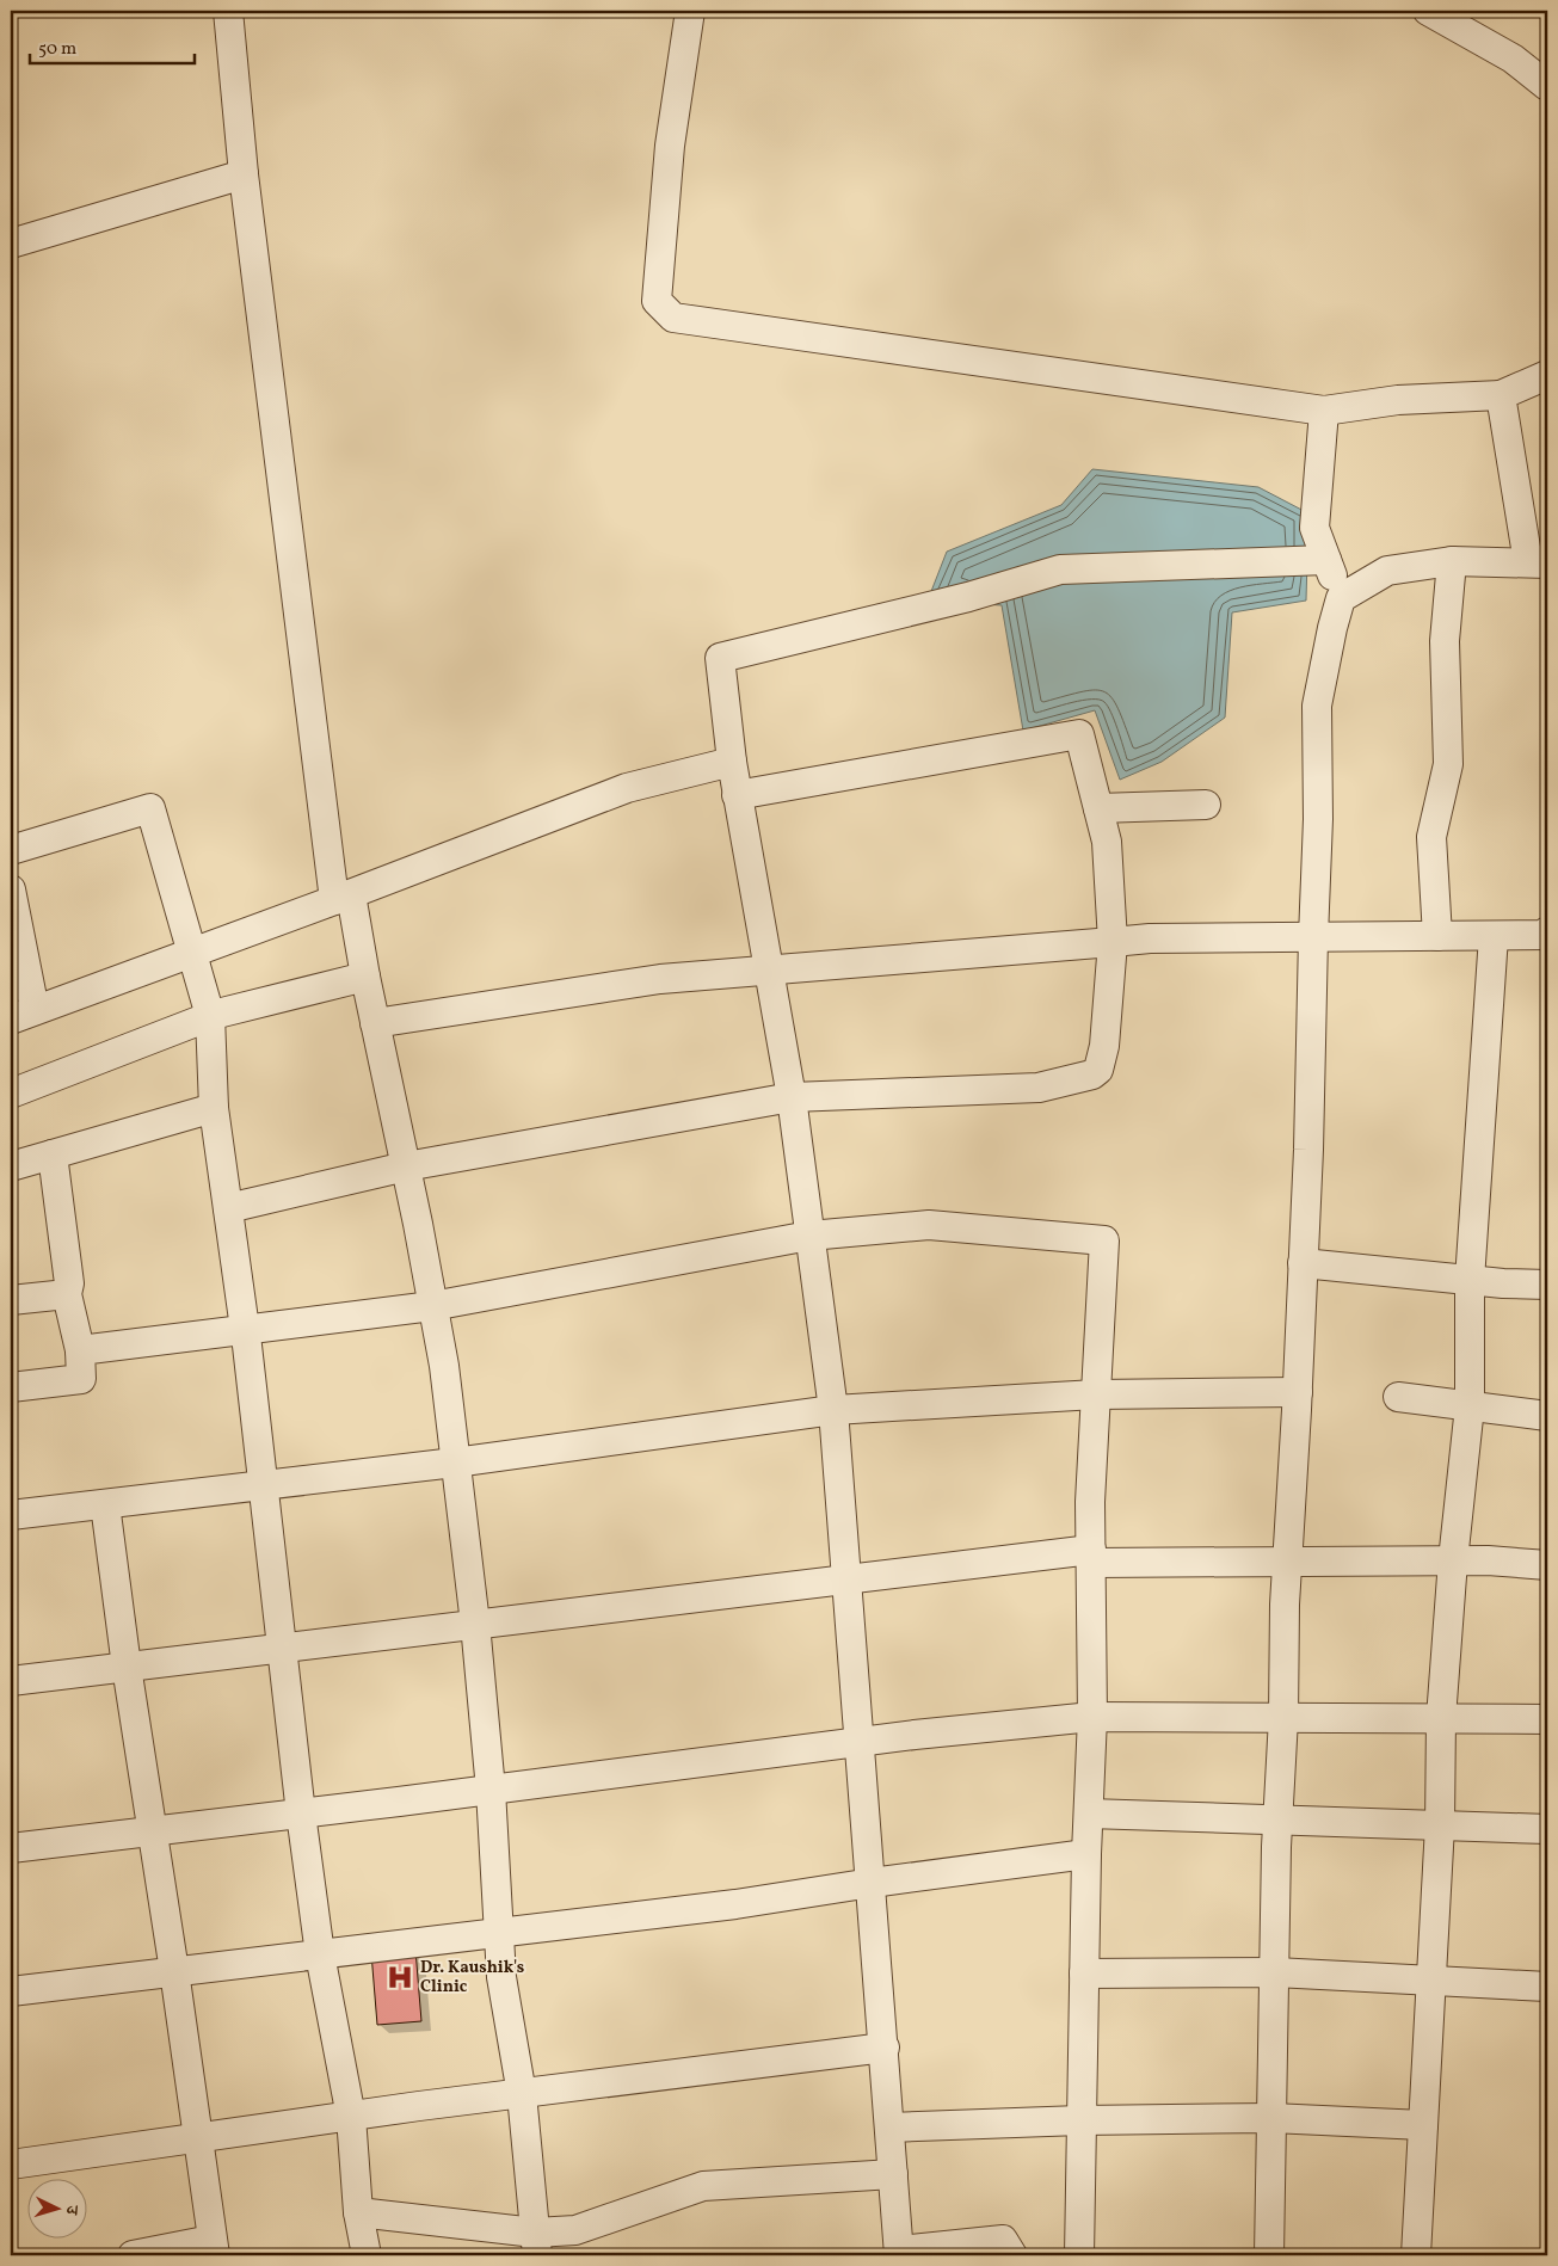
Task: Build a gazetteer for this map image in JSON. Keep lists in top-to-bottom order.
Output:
{
  "places": {
    "hospital": ["Dr. Kaushik's Clinic"]
  },
  "scale_bar": "50 m",
  "north": "right"
}
